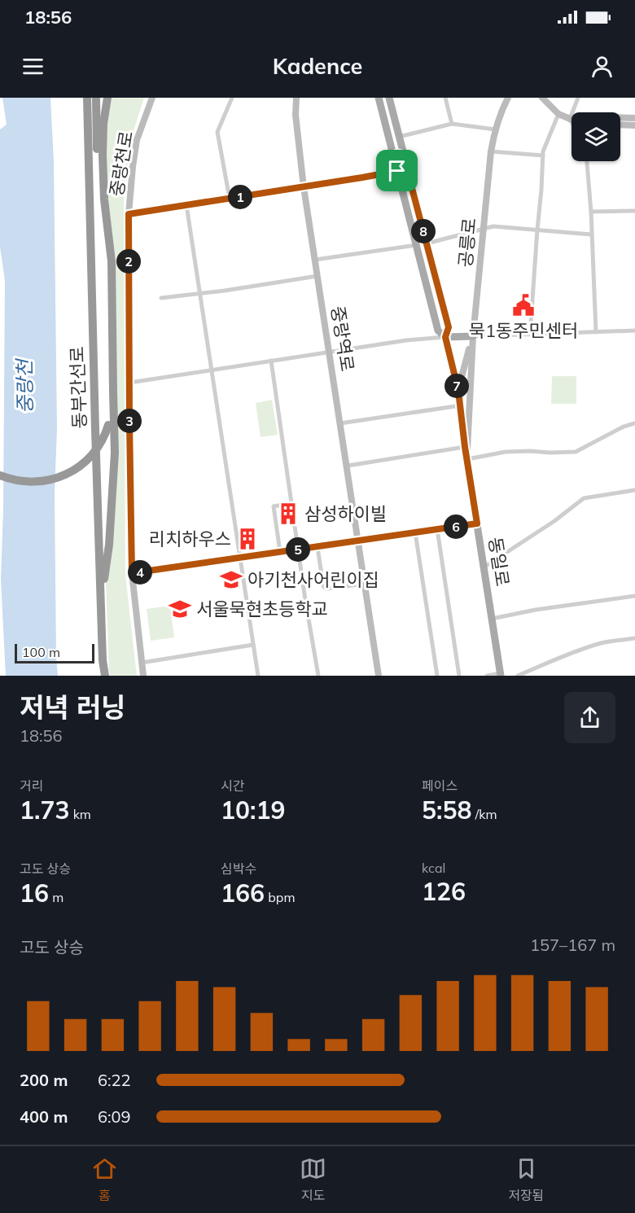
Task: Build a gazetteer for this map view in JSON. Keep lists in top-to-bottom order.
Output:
{
  "streets": {
    "highway": ["동부간선로"],
    "main road": ["동일로"],
    "street": ["중랑천로", "공릉로", "중랑역로"]
  },
  "crossings": [
    ["공릉로", "동일로"]
  ],
  "water": ["중랑천"],
  "places": {
    "public building": ["묵1동주민센터"],
    "building": ["삼성하이빌", "리치하우스"],
    "school or university": ["아기천사어린이집", "서울묵현초등학교"]
  },
  "scale_bar": "100 m",
  "page": {
    "status": "18:56",
    "header": "Kadence",
    "pins": [
      "1",
      "8",
      "2",
      "7",
      "3",
      "6",
      "5",
      "4"
    ],
    "scale": "100 m",
    "heading": ["저녁 러닝", "18:56"],
    "stats": [
      ["거리", "1.73 km"],
      ["시간", "10:19"],
      ["페이스", "5:58 /km"],
      ["고도 상승", "16 m"],
      ["심박수", "166 bpm"],
      ["kcal", "126"]
    ],
    "chart": ["고도 상승", "157–167 m"],
    "list": [
      {
        "name": "200 m",
        "note": "6:22"
      },
      {
        "name": "400 m",
        "note": "6:09"
      }
    ],
    "tabs": ["홈", "지도", "저장됨"]
  }
}
